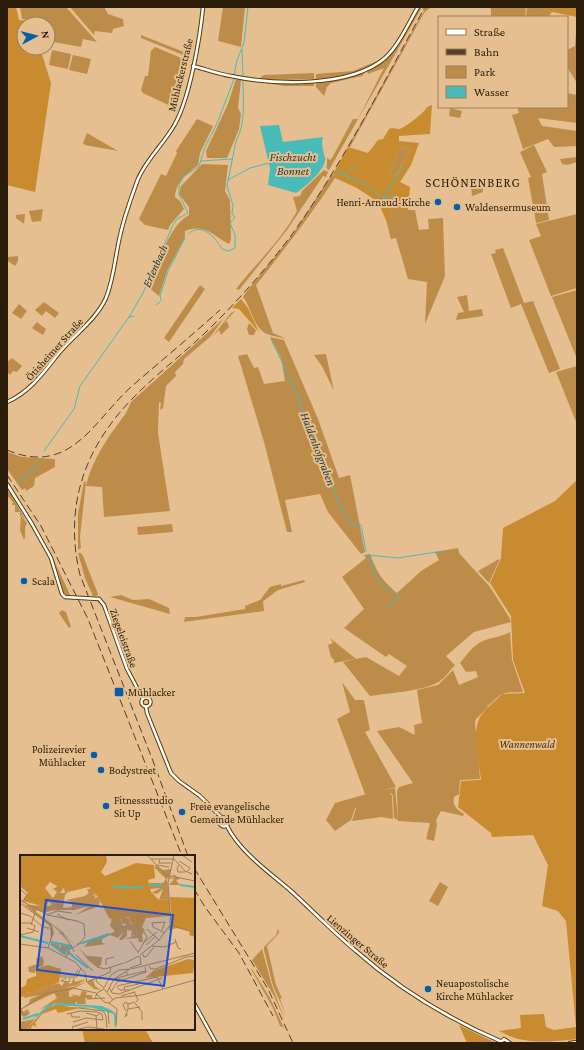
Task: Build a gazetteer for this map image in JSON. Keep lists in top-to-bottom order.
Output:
{
  "streets": {
    "street": [
      "Mühlackerstraße",
      "Ötisheimer Straße",
      "Ziegeleistraße",
      "Lienzinger Straße"
    ]
  },
  "crossings": [
    ["Mühlackerstraße", "Ötisheimer Straße"],
    ["Ziegeleistraße", "Lienzinger Straße"]
  ],
  "districts": ["SCHÖNENBERG"],
  "water": ["Fischzucht Bonnet", "Erlenbach", "Haldenhofgraben"],
  "parks": ["Wannenwald"],
  "places": {
    "other": [
      "Henri-Arnaud-Kirche",
      "Waldensermuseum",
      "Scala",
      "Polizeirevier Mühlacker",
      "Bodystreet",
      "Fitnessstudio Sit Up",
      "Freie evangelische Gemeinde Mühlacker",
      "Neuapostolische Kirche Mühlacker"
    ],
    "transit": ["Mühlacker"]
  },
  "legend": [
    "Straße",
    "Bahn",
    "Park",
    "Wasser"
  ],
  "north": "right"
}
